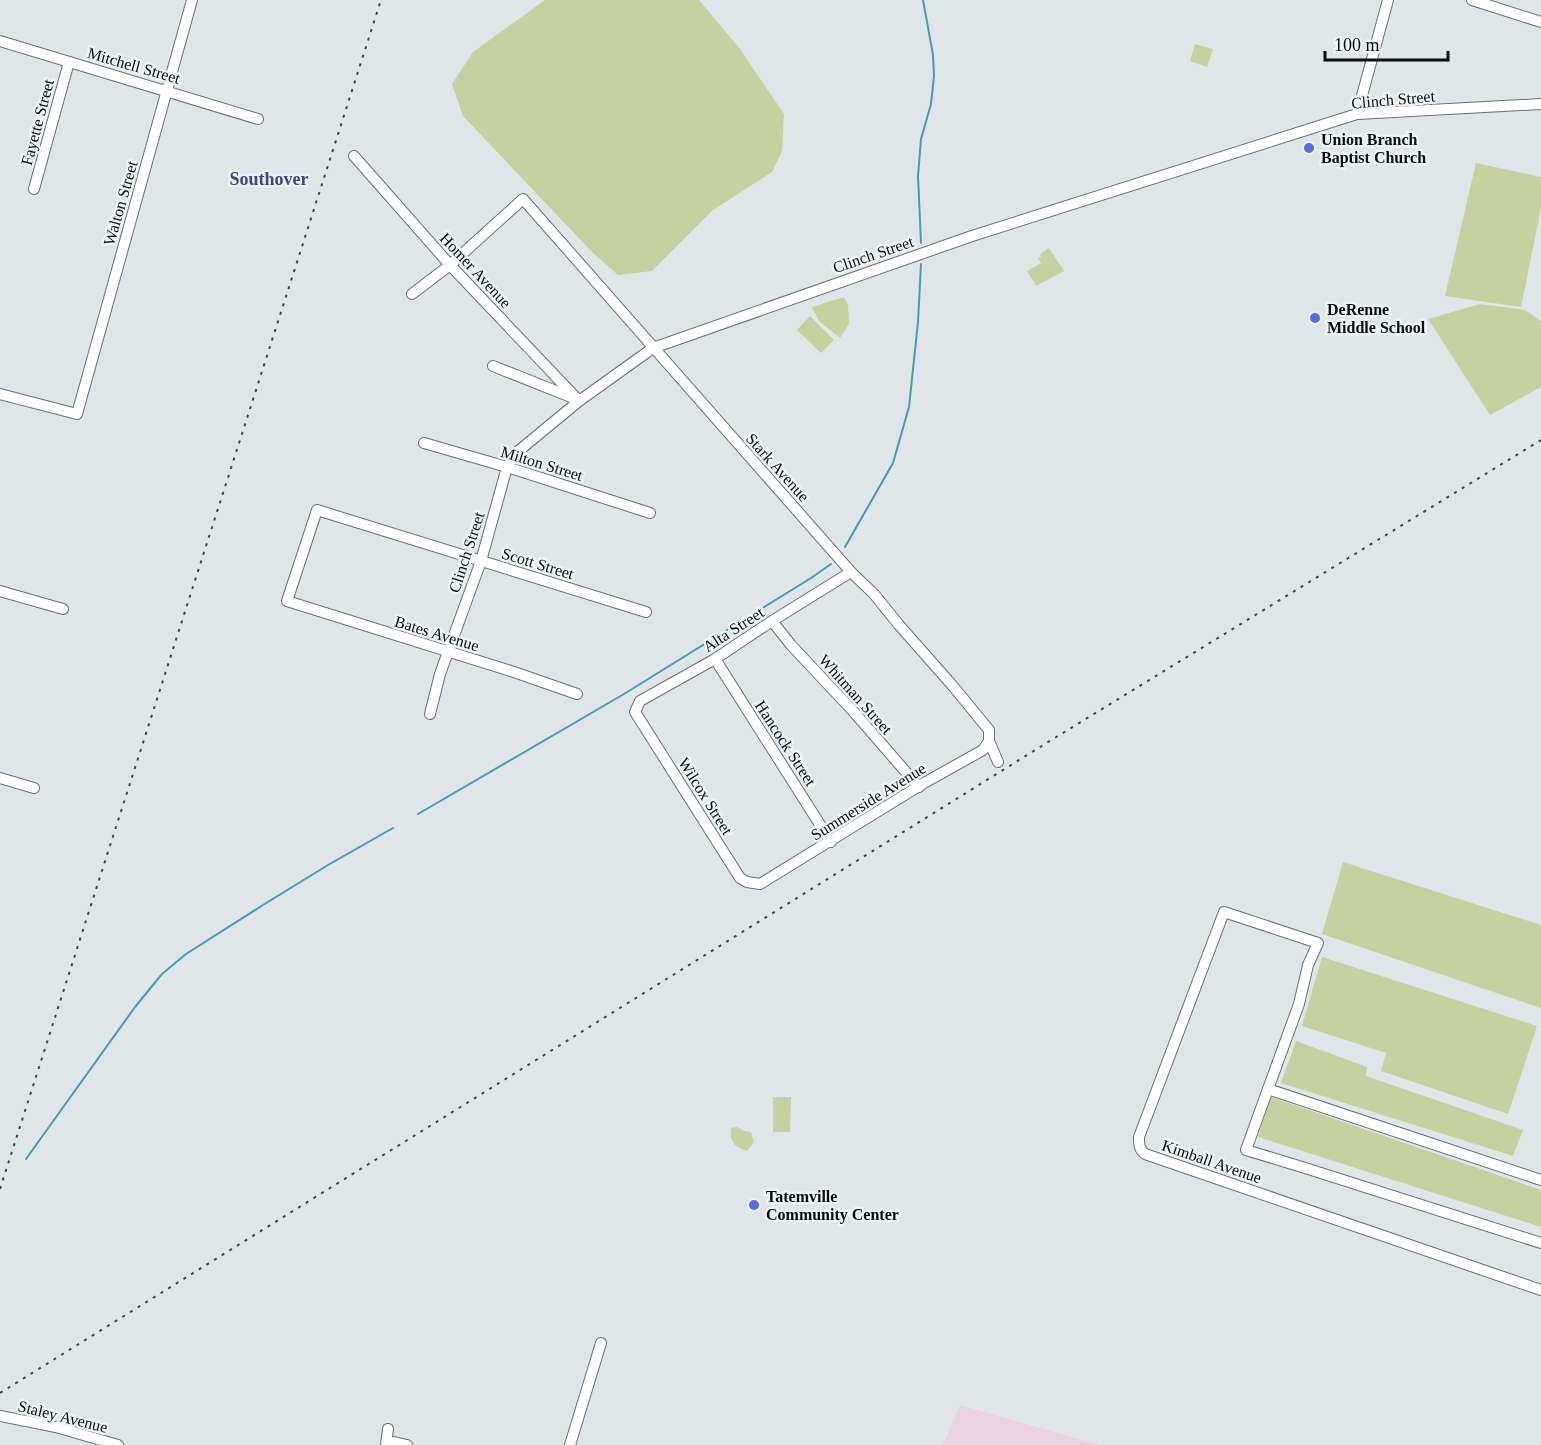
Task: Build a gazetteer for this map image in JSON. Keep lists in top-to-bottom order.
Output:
{
  "streets": {
    "street": [
      "Mitchell Street",
      "Clinch Street",
      "Fayette Street",
      "Walton Street",
      "Homer Avenue",
      "Milton Street",
      "Stark Avenue",
      "Scott Street",
      "Alta Street",
      "Bates Avenue",
      "Whitman Street",
      "Hancock Street",
      "Wilcox Street",
      "Summerside Avenue",
      "Kimball Avenue",
      "Staley Avenue"
    ]
  },
  "crossings": [
    ["Mitchell Street", "Fayette Street"],
    ["Mitchell Street", "Walton Street"],
    ["Clinch Street", "Homer Avenue"],
    ["Clinch Street", "Milton Street"],
    ["Clinch Street", "Stark Avenue"],
    ["Clinch Street", "Scott Street"],
    ["Clinch Street", "Bates Avenue"],
    ["Homer Avenue", "Stark Avenue"],
    ["Stark Avenue", "Alta Street"],
    ["Stark Avenue", "Summerside Avenue"],
    ["Scott Street", "Bates Avenue"],
    ["Alta Street", "Whitman Street"],
    ["Alta Street", "Hancock Street"],
    ["Alta Street", "Wilcox Street"],
    ["Whitman Street", "Summerside Avenue"],
    ["Hancock Street", "Summerside Avenue"],
    ["Wilcox Street", "Summerside Avenue"]
  ],
  "districts": ["Southover"],
  "places": ["Union Branch Baptist Church", "DeRenne Middle School", "Tatemville Community Center"],
  "scale_bar": "100 m"
}
